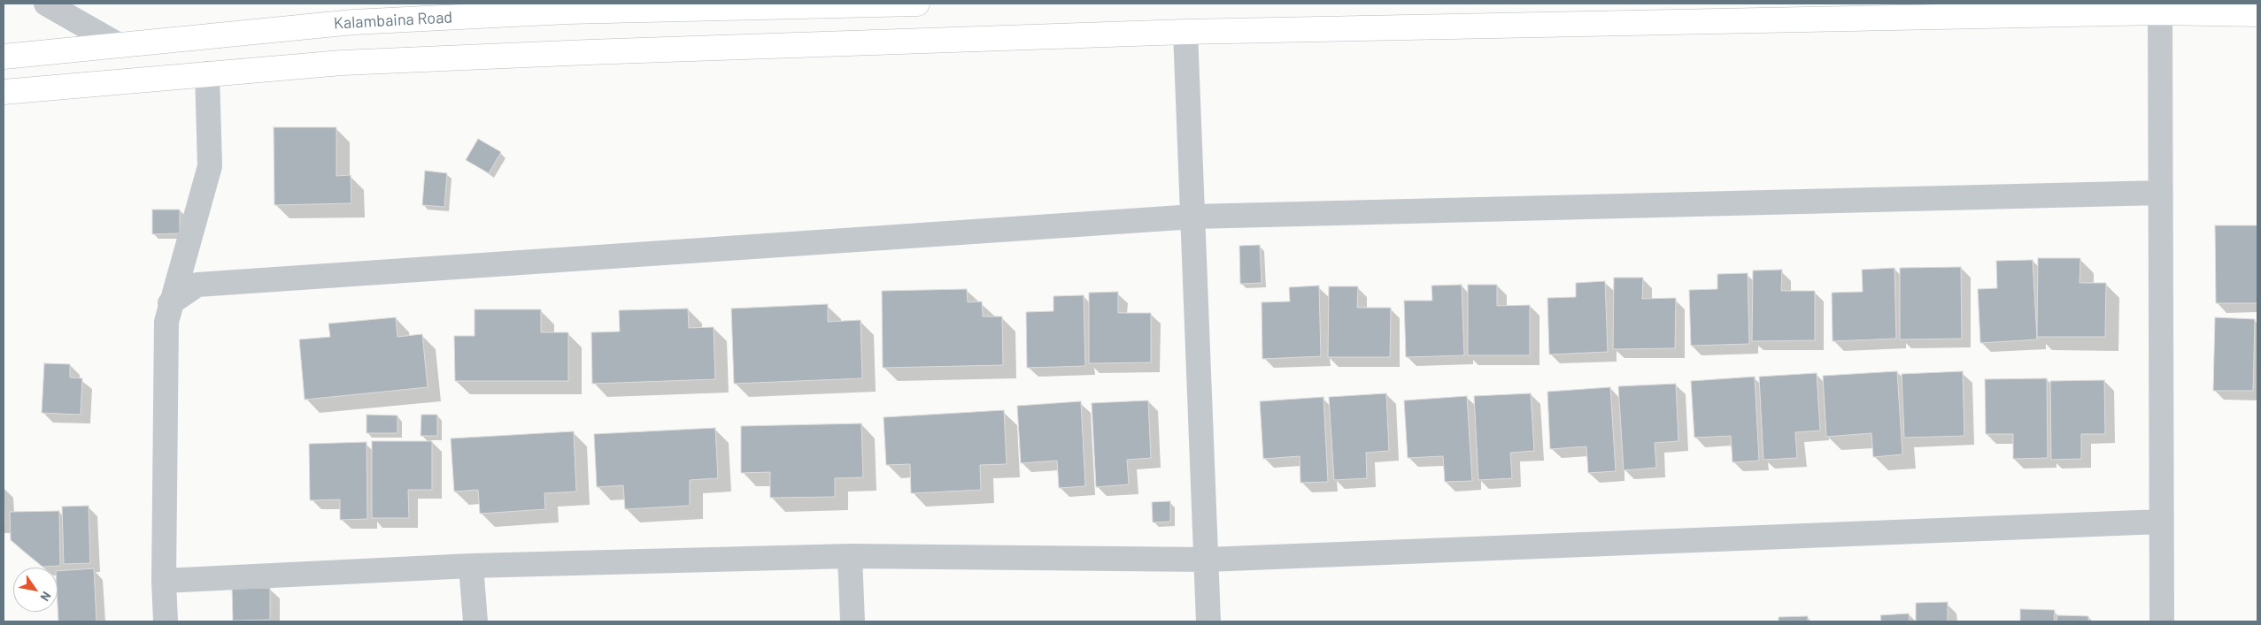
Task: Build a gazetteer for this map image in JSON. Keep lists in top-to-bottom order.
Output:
{
  "streets": {
    "main road": ["Kalambaina Road"]
  },
  "north": "bottom right"
}
